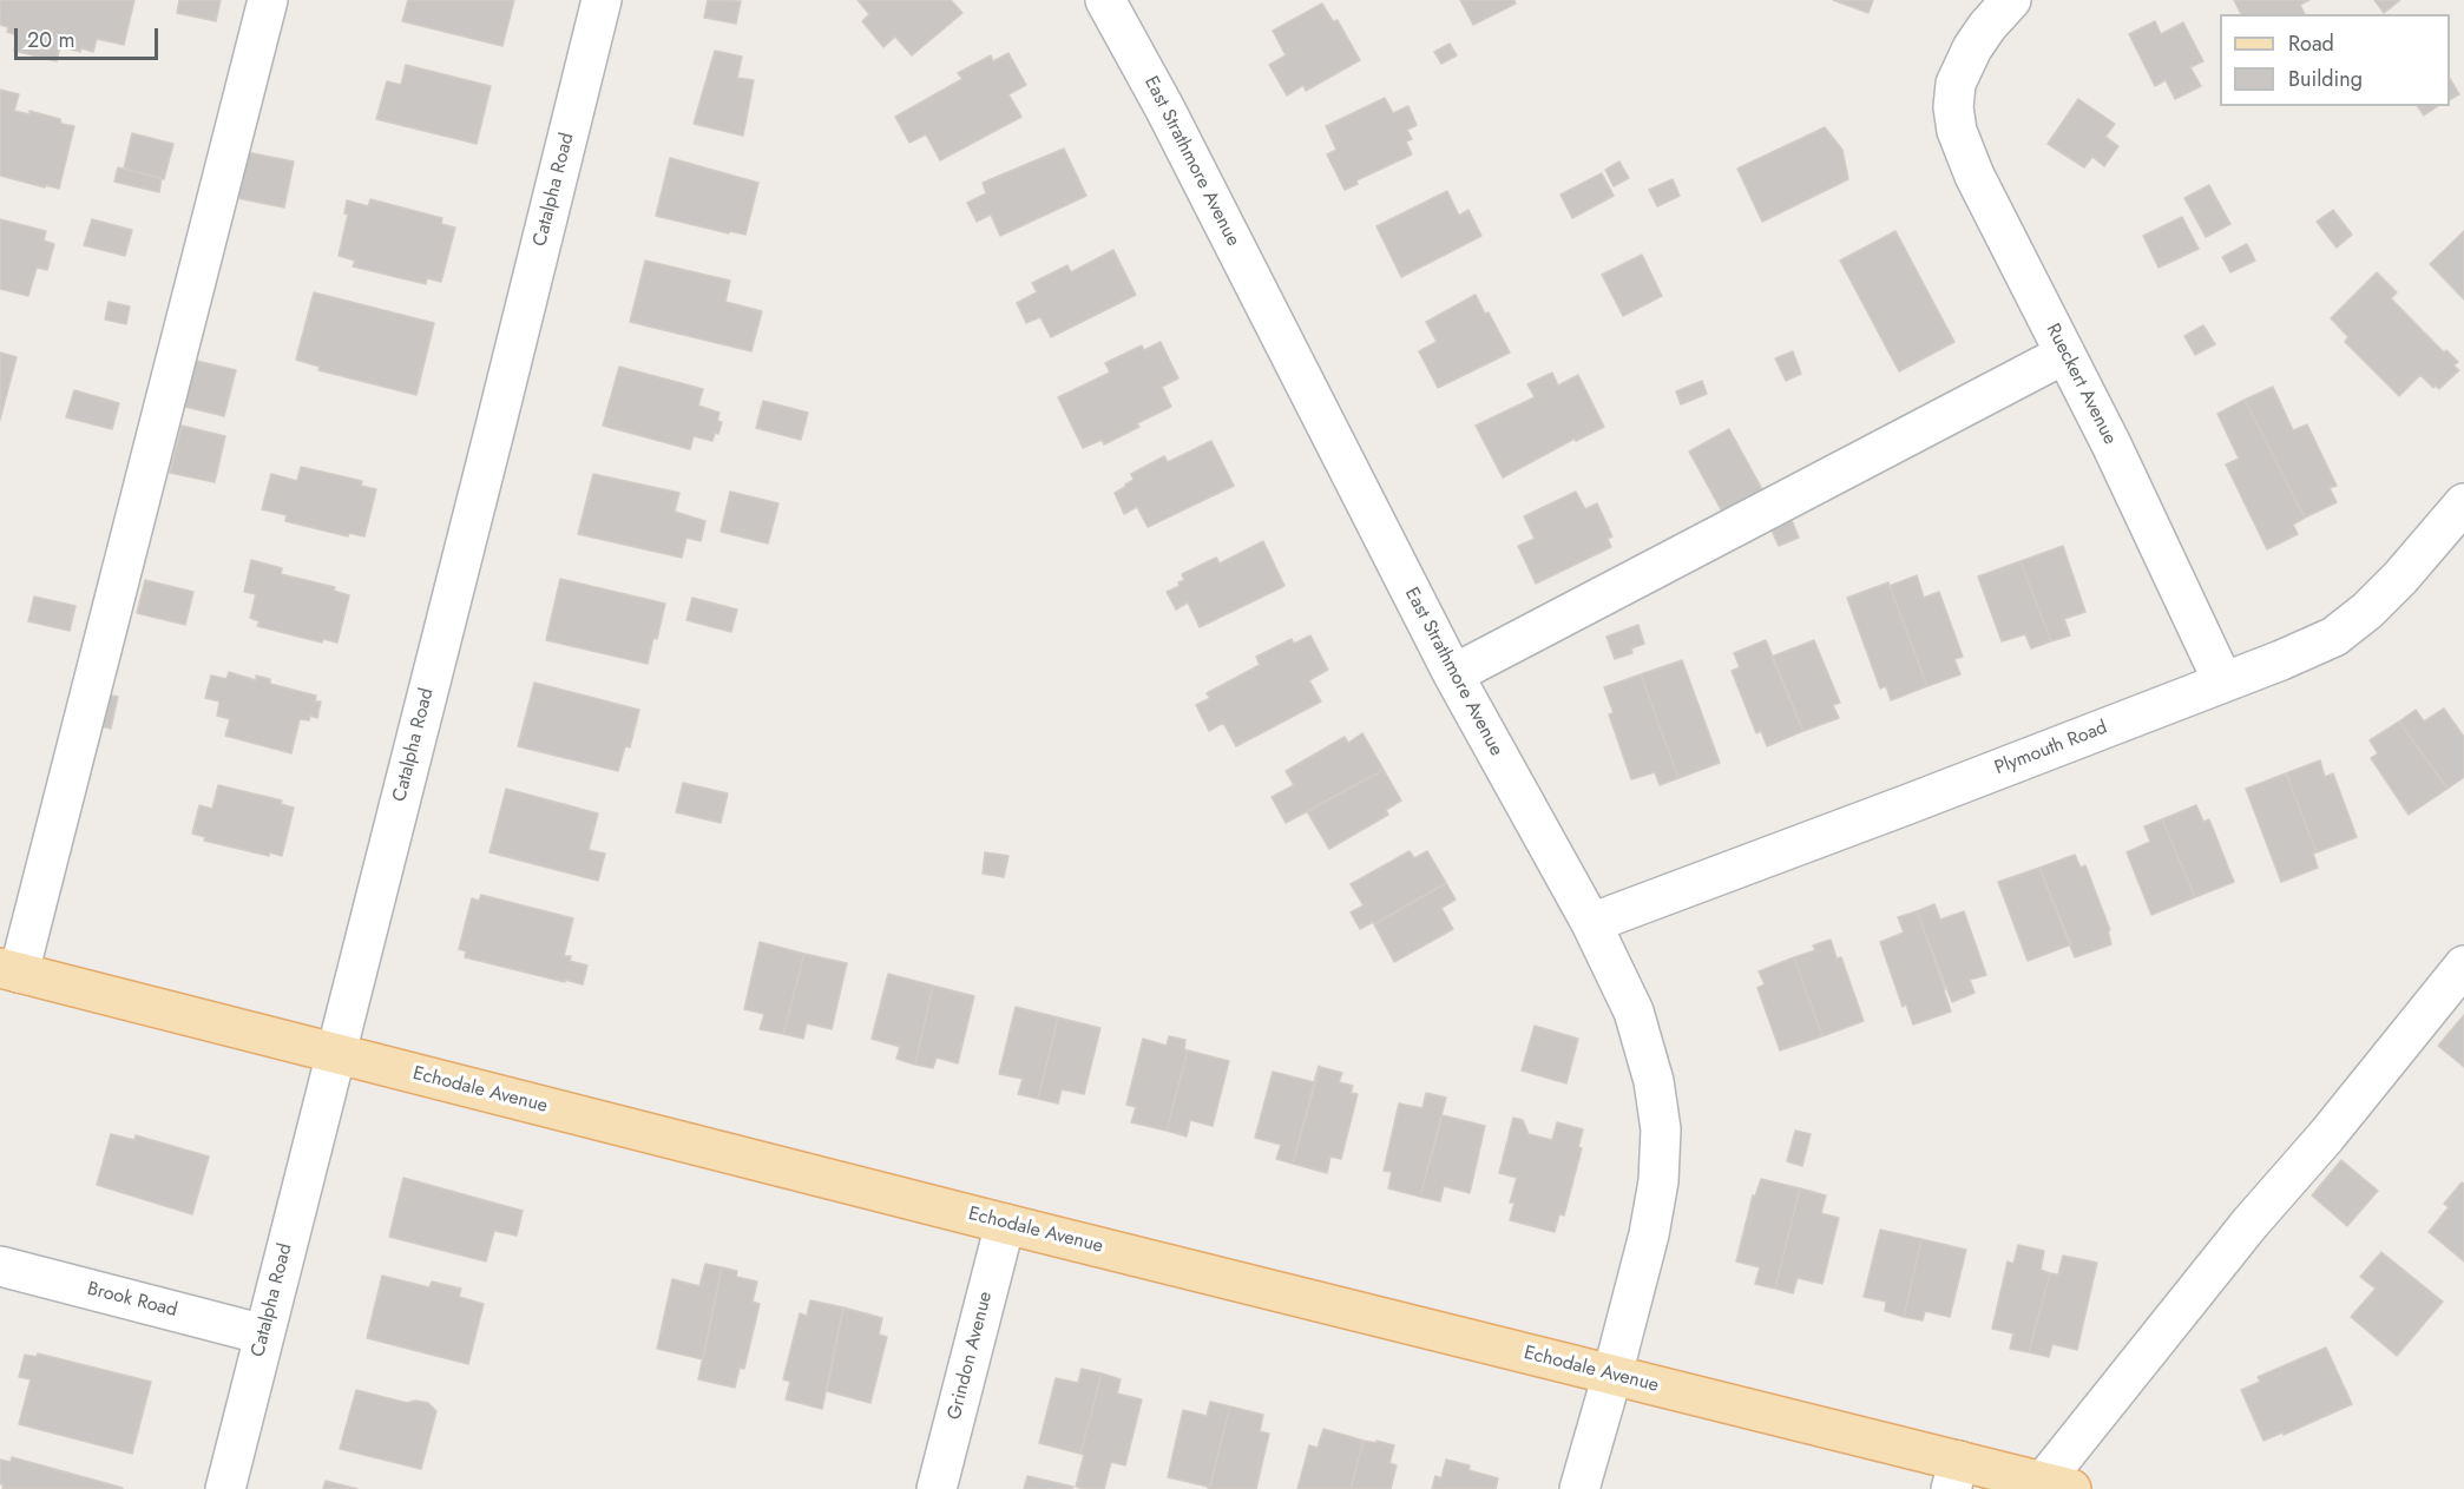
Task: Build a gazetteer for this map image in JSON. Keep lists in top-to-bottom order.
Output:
{
  "streets": {
    "main road": ["Echodale Avenue"],
    "street": [
      "East Strathmore Avenue",
      "Catalpha Road",
      "Rueckert Avenue",
      "Plymouth Road",
      "Brook Road",
      "Grindon Avenue"
    ]
  },
  "crossings": [
    ["East Strathmore Avenue", "Plymouth Road"],
    ["East Strathmore Avenue", "Echodale Avenue"],
    ["Catalpha Road", "Echodale Avenue"],
    ["Catalpha Road", "Brook Road"],
    ["Rueckert Avenue", "Plymouth Road"],
    ["Echodale Avenue", "Grindon Avenue"]
  ],
  "legend": ["Road", "Building"],
  "scale_bar": "20 m"
}
